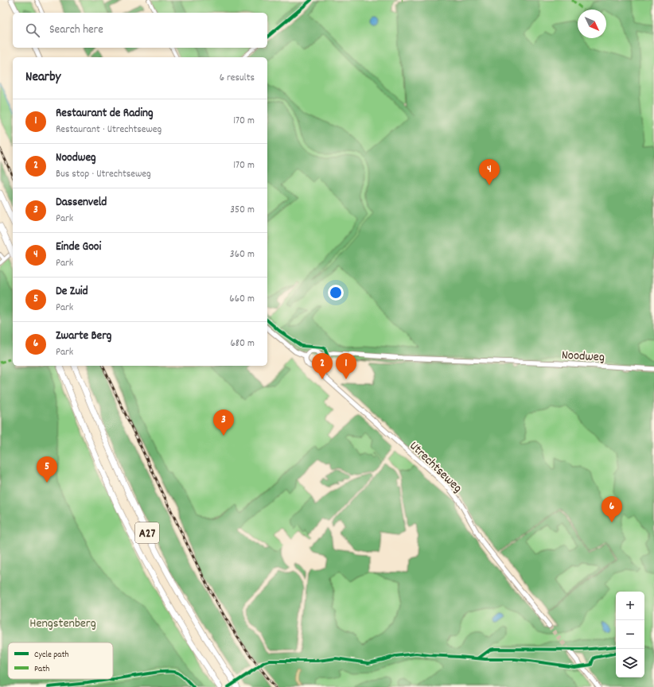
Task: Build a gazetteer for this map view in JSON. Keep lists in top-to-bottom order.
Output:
{
  "streets": {
    "highway": ["A27"],
    "main road": ["Noodweg", "Utrechtseweg"]
  },
  "crossings": [
    ["Noodweg", "Utrechtseweg"]
  ],
  "parks": ["Hengstenberg"],
  "legend": ["Cycle path", "Path"],
  "north": "bottom right",
  "page": {
    "search": "Search here",
    "heading": ["Nearby", "6 results"],
    "list": [
      {
        "mark": "1",
        "name": "Restaurant de Rading",
        "note": "Restaurant · Utrechtseweg",
        "value": "170 m"
      },
      {
        "mark": "2",
        "name": "Noodweg",
        "note": "Bus stop · Utrechtseweg",
        "value": "170 m"
      },
      {
        "mark": "3",
        "name": "Dassenveld",
        "note": "Park",
        "value": "350 m"
      },
      {
        "mark": "4",
        "name": "Einde Gooi",
        "note": "Park",
        "value": "360 m"
      },
      {
        "mark": "5",
        "name": "De Zuid",
        "note": "Park",
        "value": "660 m"
      },
      {
        "mark": "6",
        "name": "Zwarte Berg",
        "note": "Park",
        "value": "680 m"
      }
    ],
    "pins": [
      "4",
      "1",
      "2",
      "3",
      "5",
      "6"
    ],
    "map_buttons": ["+", "−"]
  }
}
